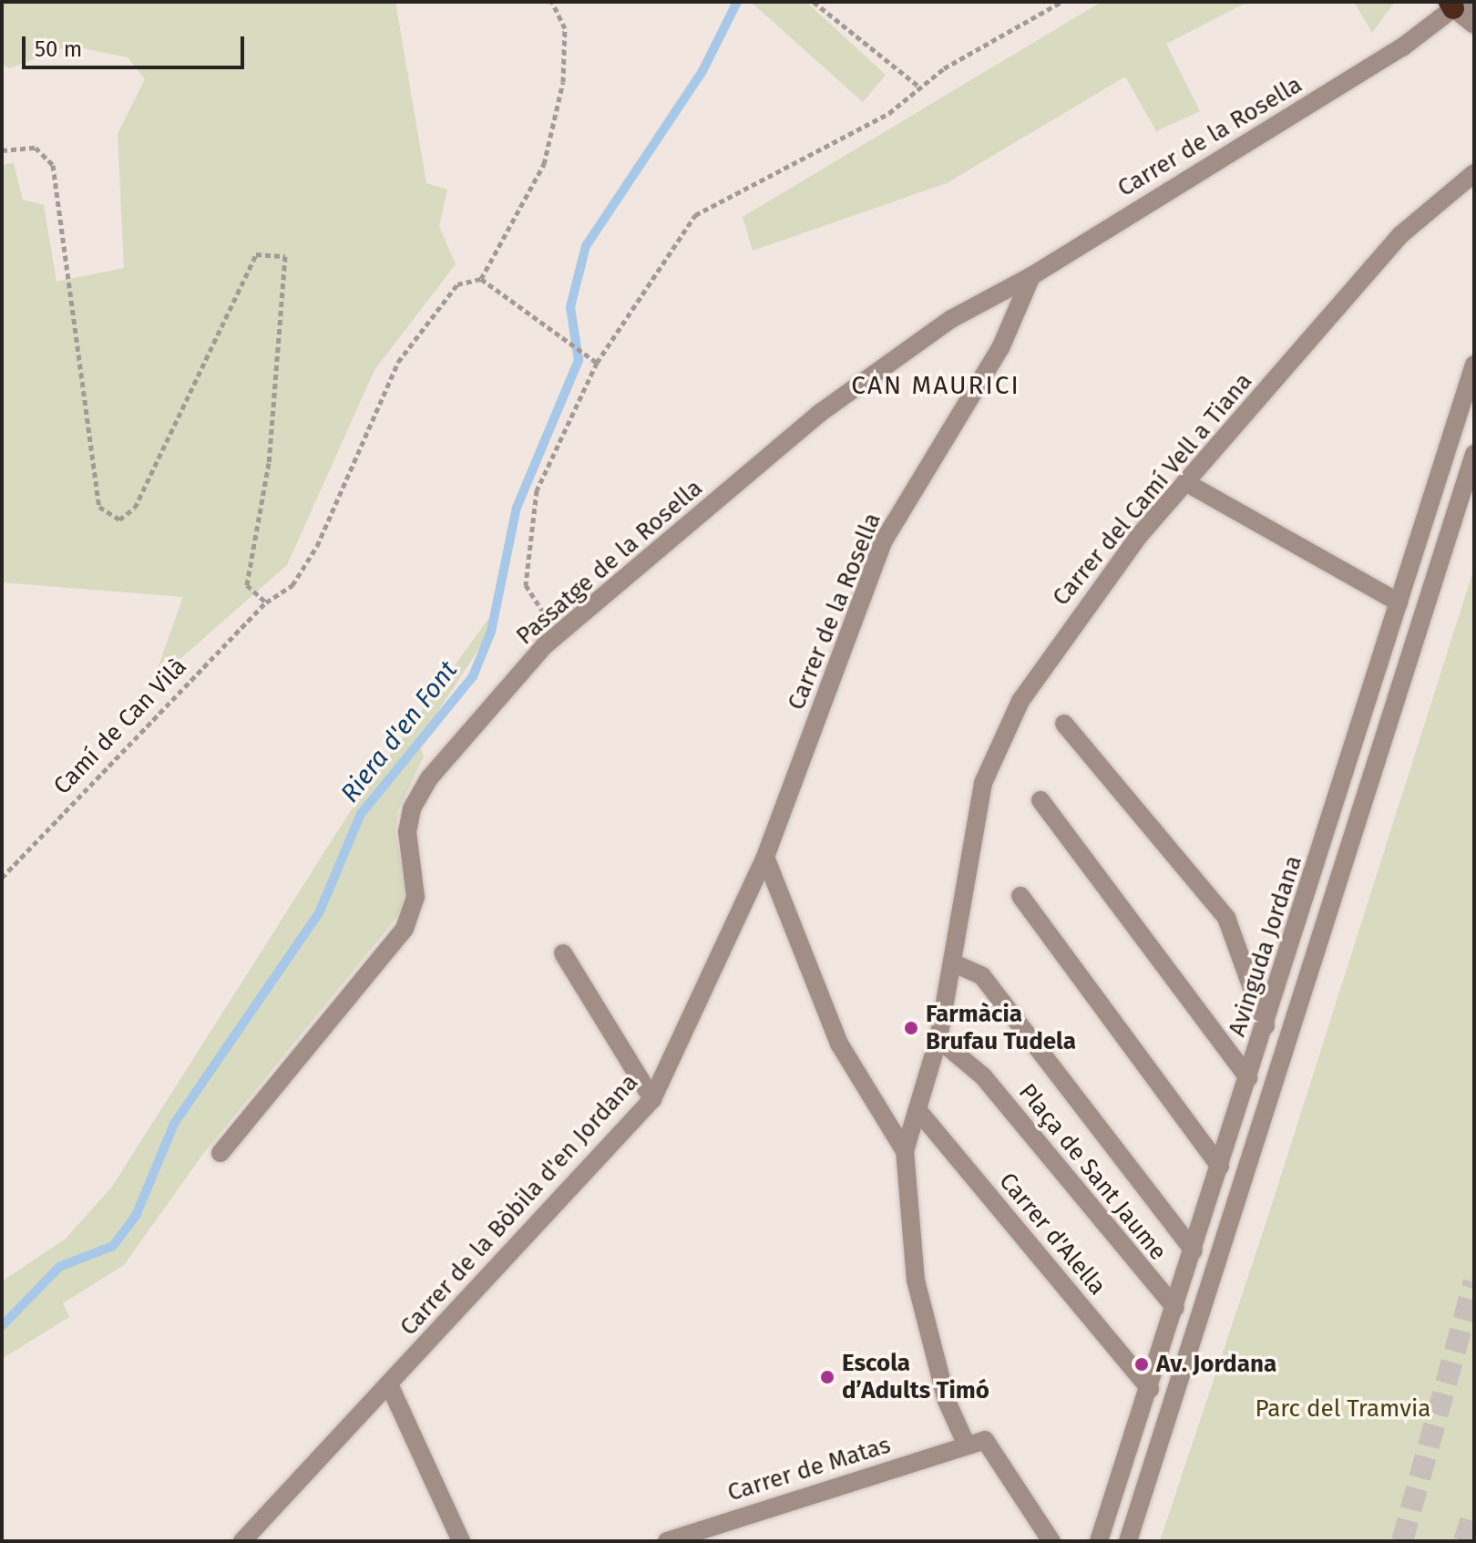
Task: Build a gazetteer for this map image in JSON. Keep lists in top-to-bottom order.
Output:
{
  "streets": {
    "street": [
      "Carrer de la Rosella",
      "Carrer del Camí Vell a Tiana",
      "Passatge de la Rosella",
      "Avinguda Jordana",
      "Plaça de Sant Jaume",
      "Carrer de la Bòbila d'en Jordana",
      "Carrer d'Alella",
      "Carrer de Matas"
    ],
    "path": ["Camí de Can Vilà"]
  },
  "crossings": [
    ["Carrer de la Rosella", "Passatge de la Rosella"],
    ["Carrer de la Rosella", "Carrer de la Bòbila d'en Jordana"],
    ["Carrer del Camí Vell a Tiana", "Plaça de Sant Jaume"],
    ["Carrer del Camí Vell a Tiana", "Carrer d'Alella"],
    ["Carrer del Camí Vell a Tiana", "Carrer de Matas"],
    ["Avinguda Jordana", "Plaça de Sant Jaume"],
    ["Avinguda Jordana", "Carrer d'Alella"]
  ],
  "districts": ["CAN MAURICI"],
  "water": ["Riera d'en Font"],
  "parks": ["Parc del Tramvia"],
  "places": ["Farmàcia Brufau Tudela", "Av. Jordana", "Escola d’Adults Timó"],
  "scale_bar": "50 m"
}
